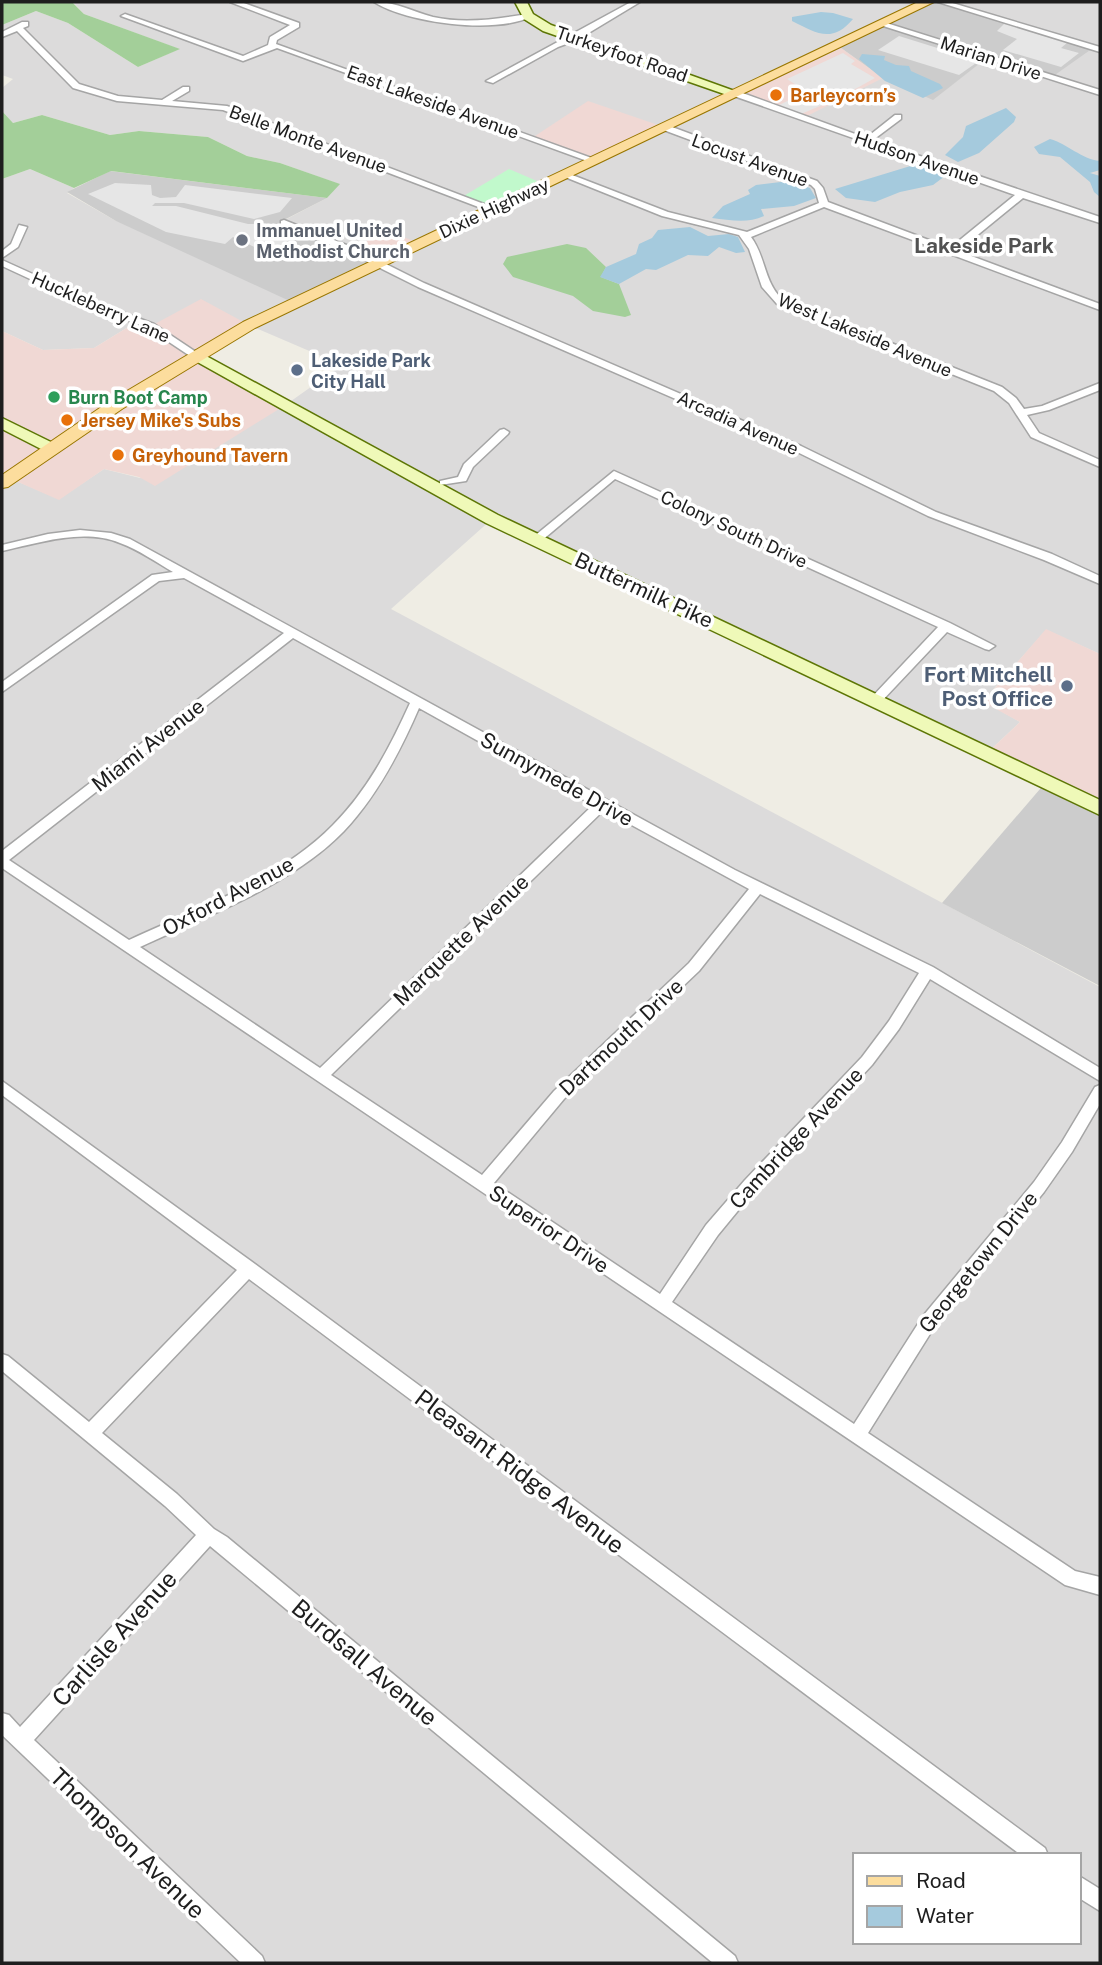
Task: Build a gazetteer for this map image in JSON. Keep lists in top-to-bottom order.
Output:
{
  "streets": {
    "main road": ["Turkeyfoot Road", "Dixie Highway", "Buttermilk Pike"],
    "street": [
      "Marian Drive",
      "East Lakeside Avenue",
      "Belle Monte Avenue",
      "Hudson Avenue",
      "Locust Avenue",
      "Huckleberry Lane",
      "West Lakeside Avenue",
      "Arcadia Avenue",
      "Colony South Drive",
      "Miami Avenue",
      "Sunnymede Drive",
      "Oxford Avenue",
      "Marquette Avenue",
      "Dartmouth Drive",
      "Cambridge Avenue",
      "Superior Drive",
      "Georgetown Drive",
      "Pleasant Ridge Avenue",
      "Carlisle Avenue",
      "Burdsall Avenue",
      "Thompson Avenue"
    ]
  },
  "crossings": [
    ["Turkeyfoot Road", "Hudson Avenue"],
    ["Turkeyfoot Road", "Dixie Highway"],
    ["Marian Drive", "Dixie Highway"],
    ["East Lakeside Avenue", "Dixie Highway"],
    ["Belle Monte Avenue", "Dixie Highway"],
    ["Hudson Avenue", "Dixie Highway"],
    ["Locust Avenue", "Dixie Highway"],
    ["Dixie Highway", "Huckleberry Lane"],
    ["Dixie Highway", "Arcadia Avenue"],
    ["Dixie Highway", "Buttermilk Pike"],
    ["Huckleberry Lane", "Buttermilk Pike"],
    ["Colony South Drive", "Buttermilk Pike"],
    ["Miami Avenue", "Sunnymede Drive"],
    ["Miami Avenue", "Superior Drive"],
    ["Sunnymede Drive", "Oxford Avenue"],
    ["Sunnymede Drive", "Marquette Avenue"],
    ["Sunnymede Drive", "Dartmouth Drive"],
    ["Sunnymede Drive", "Cambridge Avenue"],
    ["Oxford Avenue", "Superior Drive"],
    ["Marquette Avenue", "Superior Drive"],
    ["Dartmouth Drive", "Superior Drive"],
    ["Cambridge Avenue", "Superior Drive"],
    ["Superior Drive", "Georgetown Drive"],
    ["Carlisle Avenue", "Burdsall Avenue"],
    ["Carlisle Avenue", "Thompson Avenue"]
  ],
  "districts": ["Lakeside Park"],
  "places": [
    "Barleycorn’s",
    "Immanuel United Methodist Church",
    "Lakeside Park City Hall",
    "Burn Boot Camp",
    "Jersey Mike's Subs",
    "Greyhound Tavern",
    "Fort Mitchell Post Office"
  ],
  "legend": ["Road", "Water"]
}
